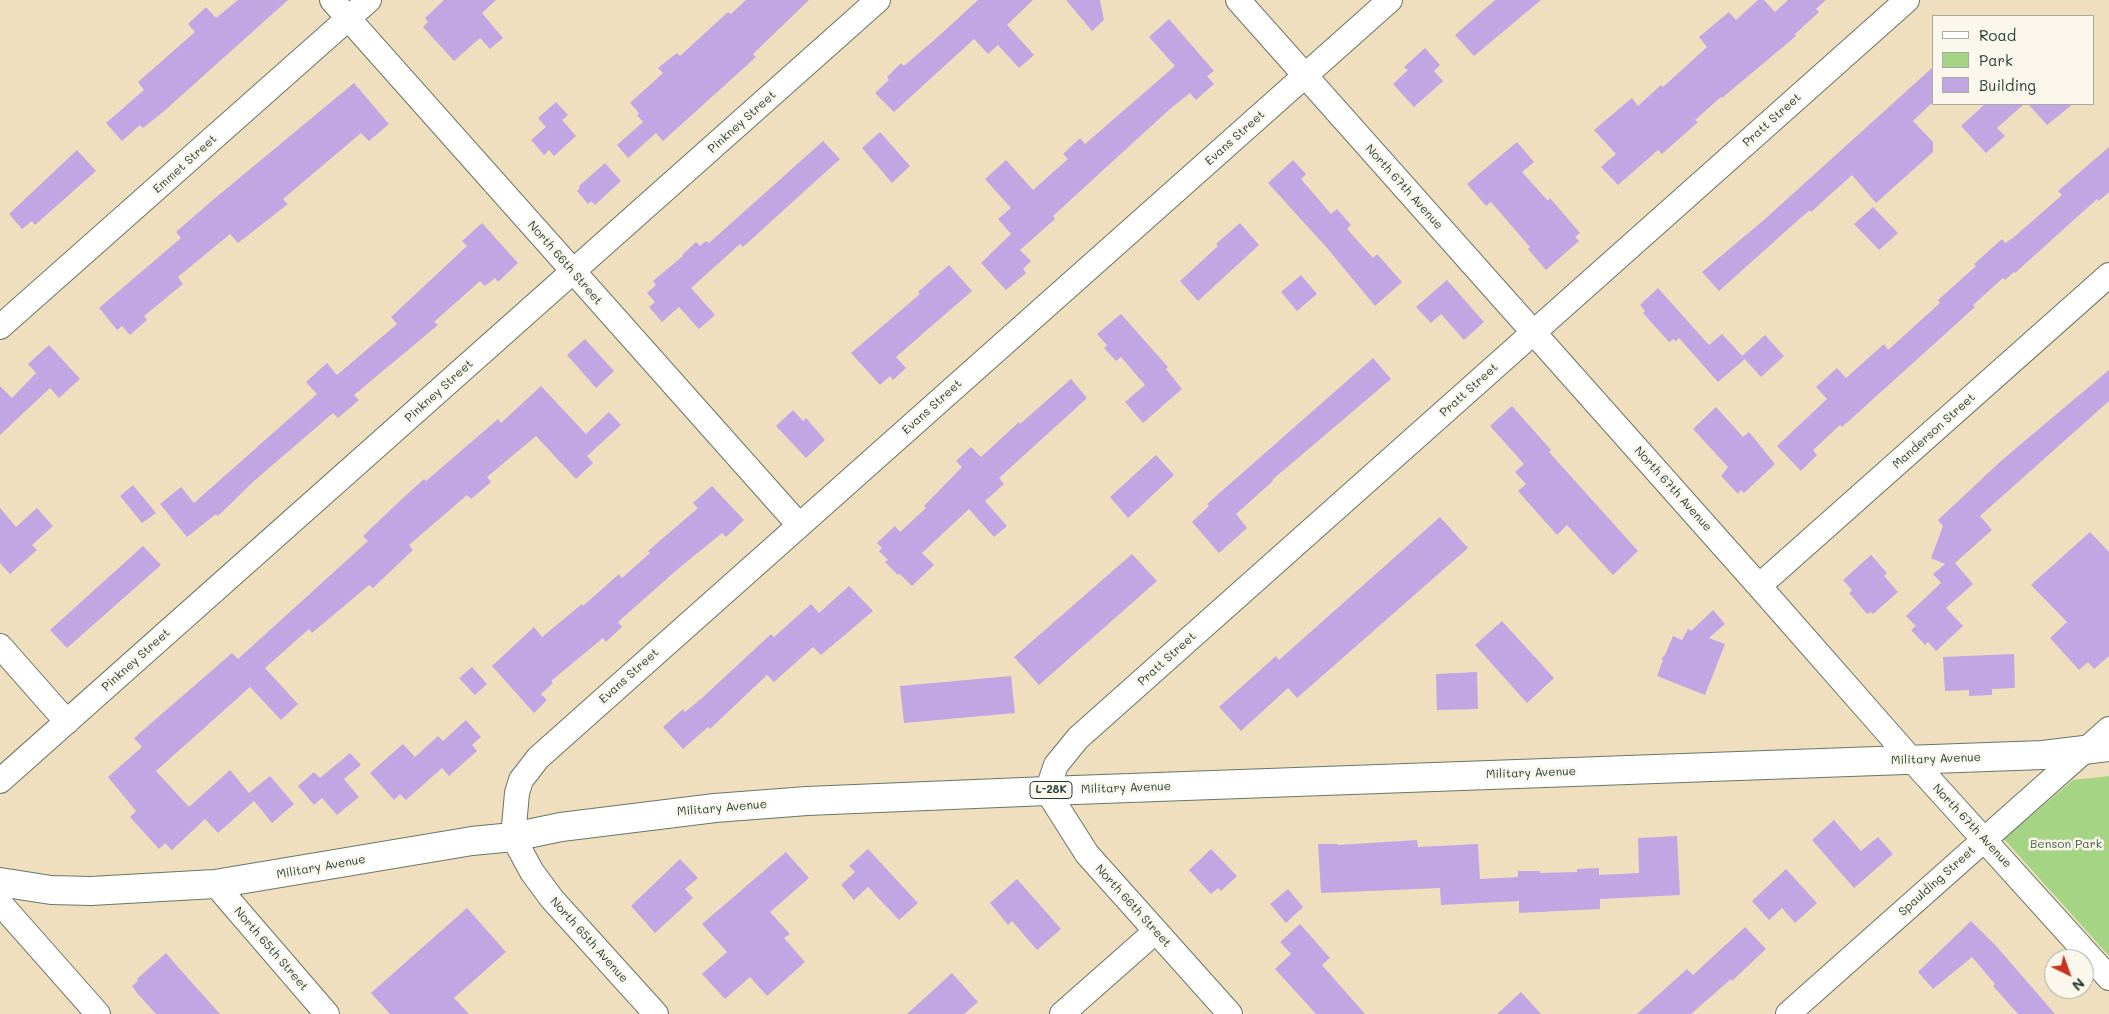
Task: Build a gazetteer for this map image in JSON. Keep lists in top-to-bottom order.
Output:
{
  "streets": {
    "main road": ["Military Avenue", "L-28K"],
    "street": [
      "Pratt Street",
      "Pinkney Street",
      "Evans Street",
      "Emmet Street",
      "North 67th Avenue",
      "North 66th Street",
      "Manderson Street",
      "Spaulding Street",
      "North 65th Avenue",
      "North 65th Street"
    ]
  },
  "crossings": [
    ["Pratt Street", "North 67th Avenue"],
    ["Pratt Street", "North 66th Street"],
    ["Pratt Street", "Military Avenue"],
    ["Pinkney Street", "North 66th Street"],
    ["Evans Street", "North 67th Avenue"],
    ["Evans Street", "North 66th Street"],
    ["Evans Street", "Military Avenue"],
    ["Evans Street", "North 65th Avenue"],
    ["Emmet Street", "North 66th Street"],
    ["North 67th Avenue", "Manderson Street"],
    ["North 67th Avenue", "Military Avenue"],
    ["North 67th Avenue", "Spaulding Street"],
    ["North 66th Street", "Military Avenue"],
    ["Military Avenue", "Spaulding Street"],
    ["Military Avenue", "North 65th Avenue"],
    ["Military Avenue", "North 65th Street"]
  ],
  "parks": ["Benson Park"],
  "legend": ["Road", "Park", "Building"],
  "north": "bottom right"
}
